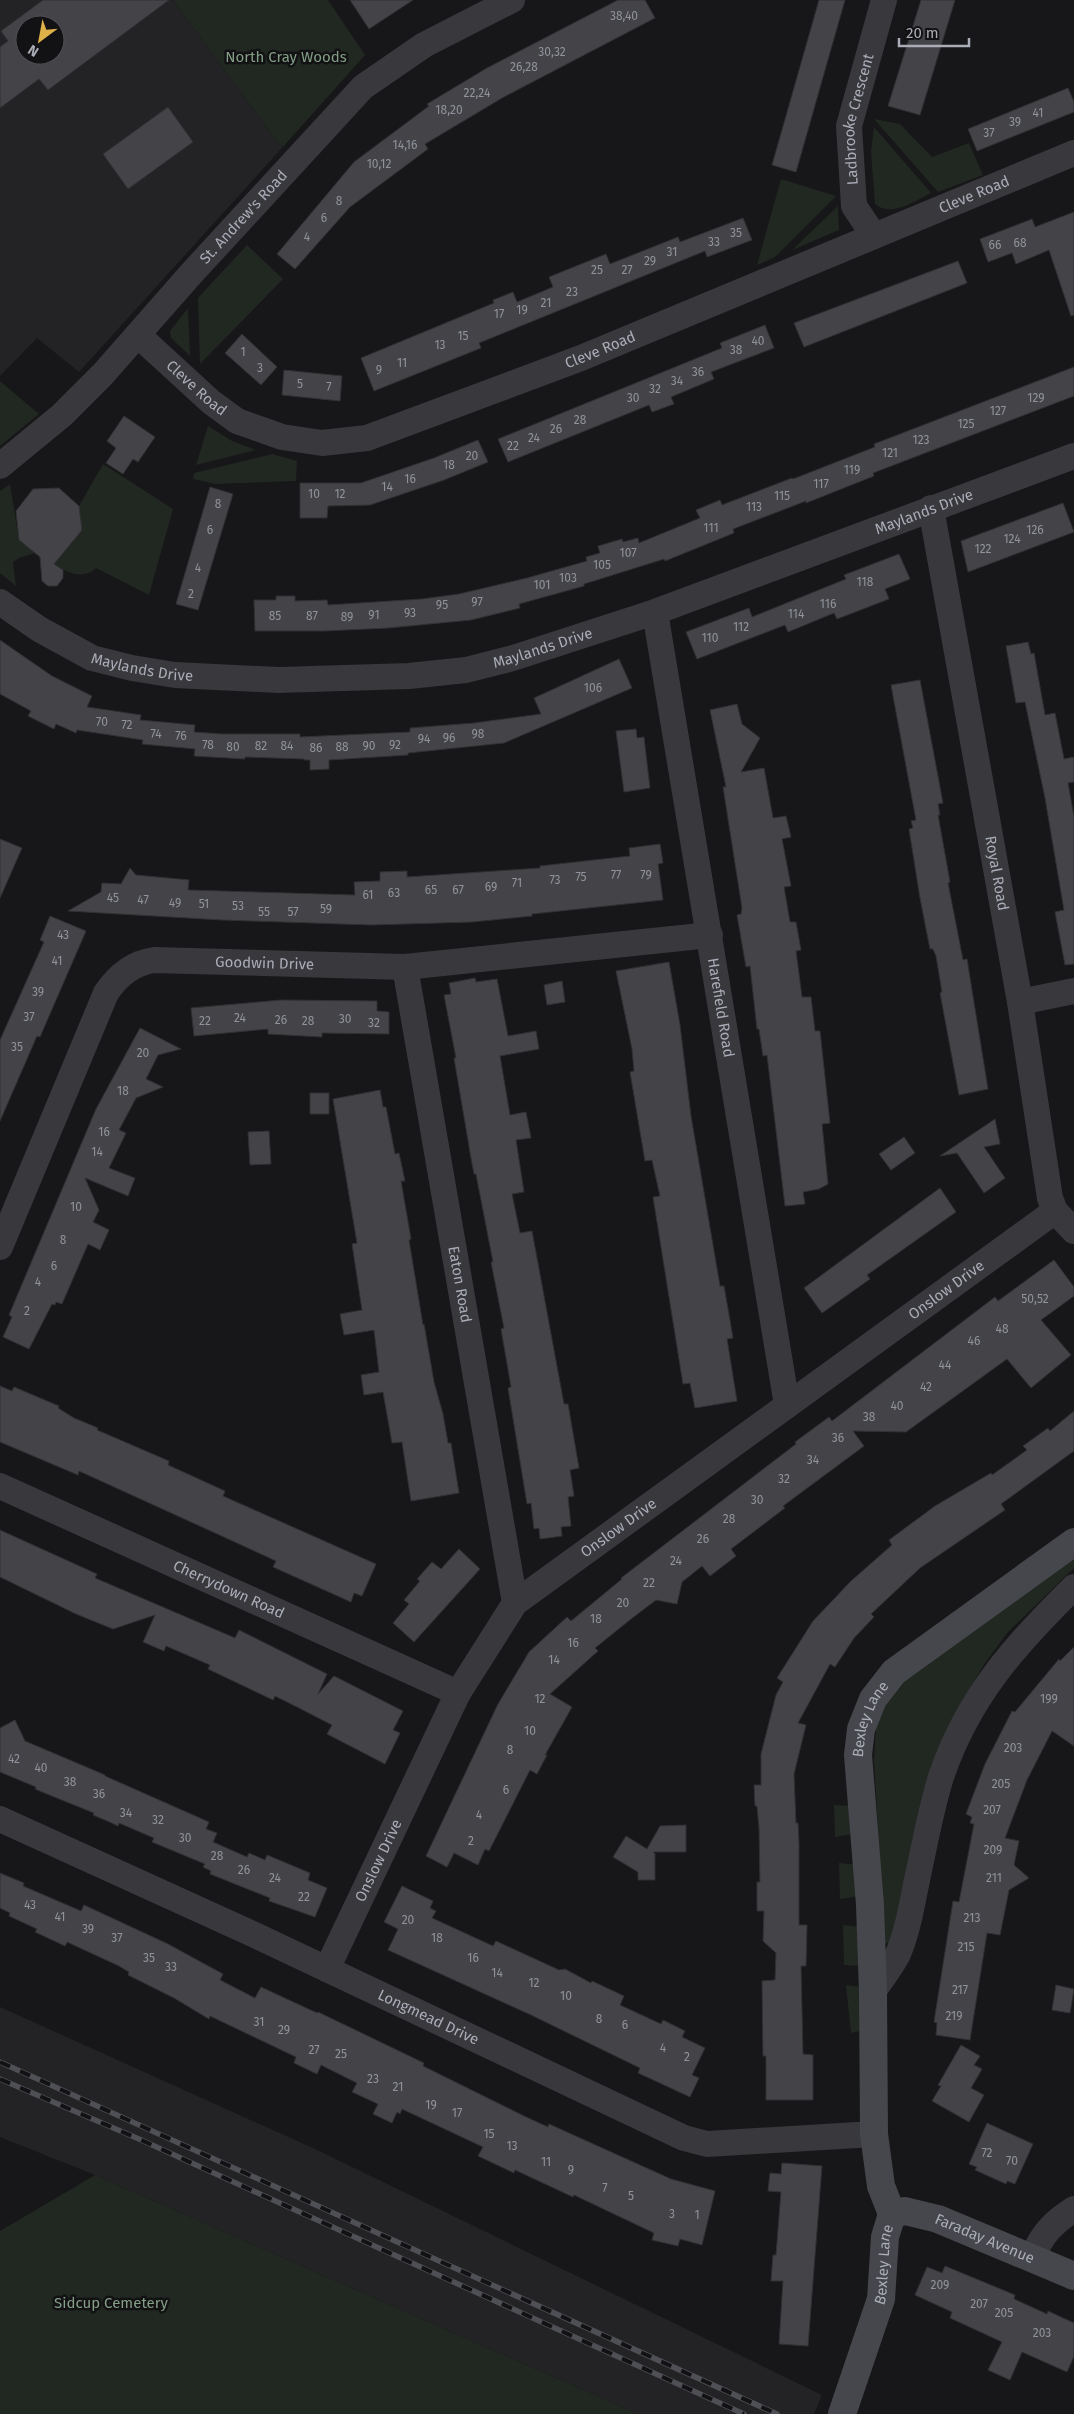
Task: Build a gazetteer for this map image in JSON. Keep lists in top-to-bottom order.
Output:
{
  "streets": {
    "street": [
      "Ladbrooke Crescent",
      "Cleve Road",
      "St. Andrew's Road",
      "Maylands Drive",
      "Royal Road",
      "Goodwin Drive",
      "Harefield Road",
      "Eaton Road",
      "Onslow Drive",
      "Cherrydown Road",
      "Bexley Lane",
      "Longmead Drive",
      "Faraday Avenue"
    ]
  },
  "crossings": [
    ["Ladbrooke Crescent", "Cleve Road"],
    ["Cleve Road", "St. Andrew's Road"],
    ["Maylands Drive", "Royal Road"],
    ["Maylands Drive", "Harefield Road"],
    ["Royal Road", "Onslow Drive"],
    ["Goodwin Drive", "Harefield Road"],
    ["Goodwin Drive", "Eaton Road"],
    ["Harefield Road", "Onslow Drive"],
    ["Eaton Road", "Onslow Drive"],
    ["Onslow Drive", "Cherrydown Road"],
    ["Onslow Drive", "Longmead Drive"],
    ["Bexley Lane", "Longmead Drive"],
    ["Bexley Lane", "Faraday Avenue"]
  ],
  "parks": ["North Cray Woods", "Sidcup Cemetery"],
  "house_numbers": [
    "38,40",
    "30,32",
    "26,28",
    "22,24",
    "18,20",
    "41",
    "39",
    "37",
    "14,16",
    "10,12",
    "8",
    "6",
    "35",
    "4",
    "33",
    "68",
    "66",
    "31",
    "29",
    "25",
    "27",
    "23",
    "21",
    "19",
    "17",
    "15",
    "40",
    "13",
    "38",
    "1",
    "11",
    "3",
    "9",
    "36",
    "34",
    "5",
    "7",
    "32",
    "30",
    "129",
    "127",
    "28",
    "125",
    "26",
    "24",
    "123",
    "22",
    "121",
    "20",
    "18",
    "119",
    "16",
    "117",
    "14",
    "10",
    "12",
    "115",
    "8",
    "113",
    "111",
    "6",
    "126",
    "124",
    "122",
    "107",
    "105",
    "4",
    "103",
    "118",
    "101",
    "2",
    "97",
    "116",
    "95",
    "93",
    "114",
    "91",
    "85",
    "87",
    "89",
    "112",
    "110",
    "106",
    "70",
    "72",
    "74",
    "98",
    "76",
    "96",
    "94",
    "78",
    "92",
    "82",
    "84",
    "90",
    "80",
    "88",
    "86",
    "77",
    "79",
    "75",
    "73",
    "71",
    "69",
    "65",
    "67",
    "63",
    "61",
    "45",
    "47",
    "49",
    "51",
    "53",
    "59",
    "55",
    "57",
    "43",
    "41",
    "39",
    "37",
    "24",
    "30",
    "26",
    "22",
    "28",
    "32",
    "35",
    "20",
    "18",
    "16",
    "14",
    "10",
    "8",
    "6",
    "4",
    "50,52",
    "2",
    "48",
    "46",
    "44",
    "42",
    "40",
    "38",
    "36",
    "34",
    "32",
    "30",
    "28",
    "26",
    "24",
    "22",
    "20",
    "18",
    "16",
    "14",
    "12",
    "199",
    "10",
    "203",
    "8",
    "42",
    "40",
    "38",
    "205",
    "6",
    "36",
    "207",
    "34",
    "4",
    "32",
    "30",
    "2",
    "209",
    "28",
    "26",
    "24",
    "211",
    "22",
    "43",
    "41",
    "213",
    "20",
    "39",
    "37",
    "18",
    "215",
    "35",
    "16",
    "33",
    "14",
    "12",
    "217",
    "10",
    "219",
    "8",
    "31",
    "6",
    "29",
    "4",
    "27",
    "25",
    "2",
    "23",
    "21",
    "19",
    "17",
    "15",
    "13",
    "72",
    "70",
    "11",
    "9",
    "7",
    "5",
    "3",
    "1",
    "209",
    "207",
    "205",
    "203"
  ],
  "scale_bar": "20 m",
  "north": "bottom left"
}
